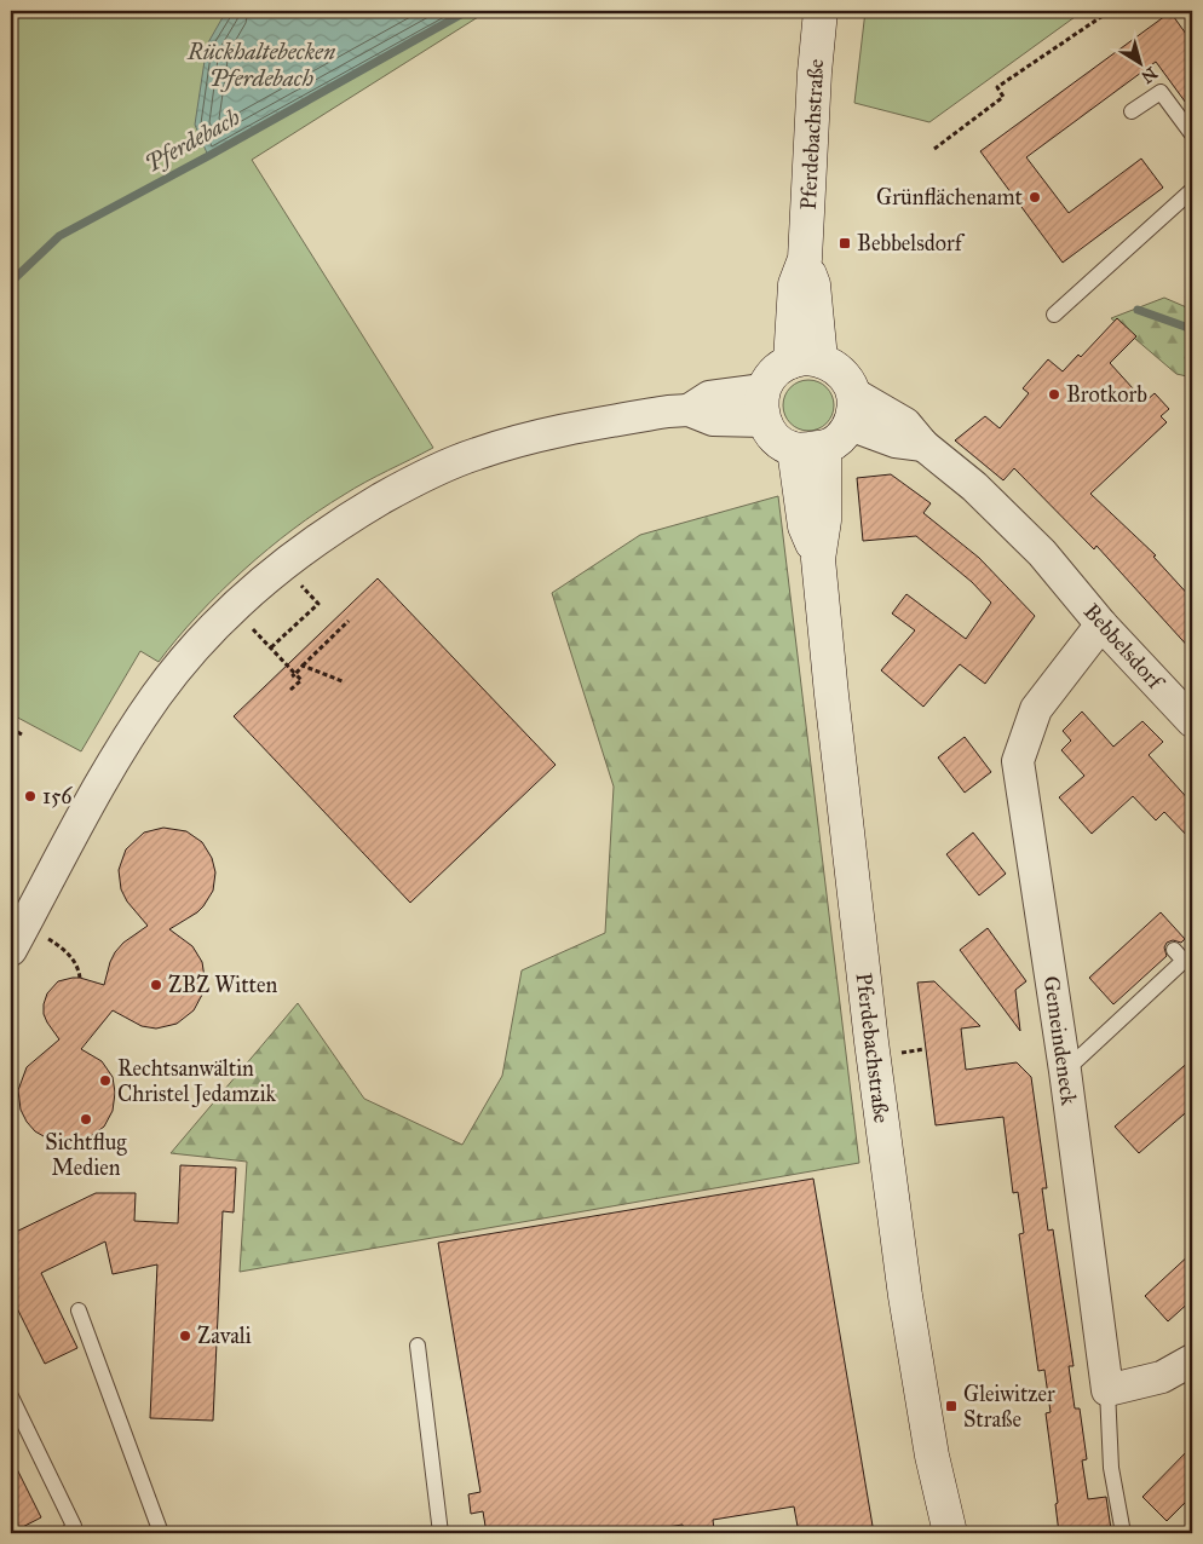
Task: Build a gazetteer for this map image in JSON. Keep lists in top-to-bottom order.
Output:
{
  "streets": {
    "main road": ["Pferdebachstraße"],
    "street": ["Bebbelsdorf", "Gemeindeneck"]
  },
  "crossings": [
    ["Pferdebachstraße", "Bebbelsdorf"],
    ["Bebbelsdorf", "Gemeindeneck"]
  ],
  "water": ["Rückhaltebecken Pferdebach", "Pferdebach"],
  "places": {
    "other": [
      "Grünflächenamt",
      "Brotkorb",
      "156",
      "ZBZ Witten",
      "Rechtsanwältin Christel Jedamzik",
      "Sichtflug Medien",
      "Zavali"
    ],
    "transit": ["Bebbelsdorf", "Gleiwitzer Straße"]
  },
  "north": "bottom right"
}
